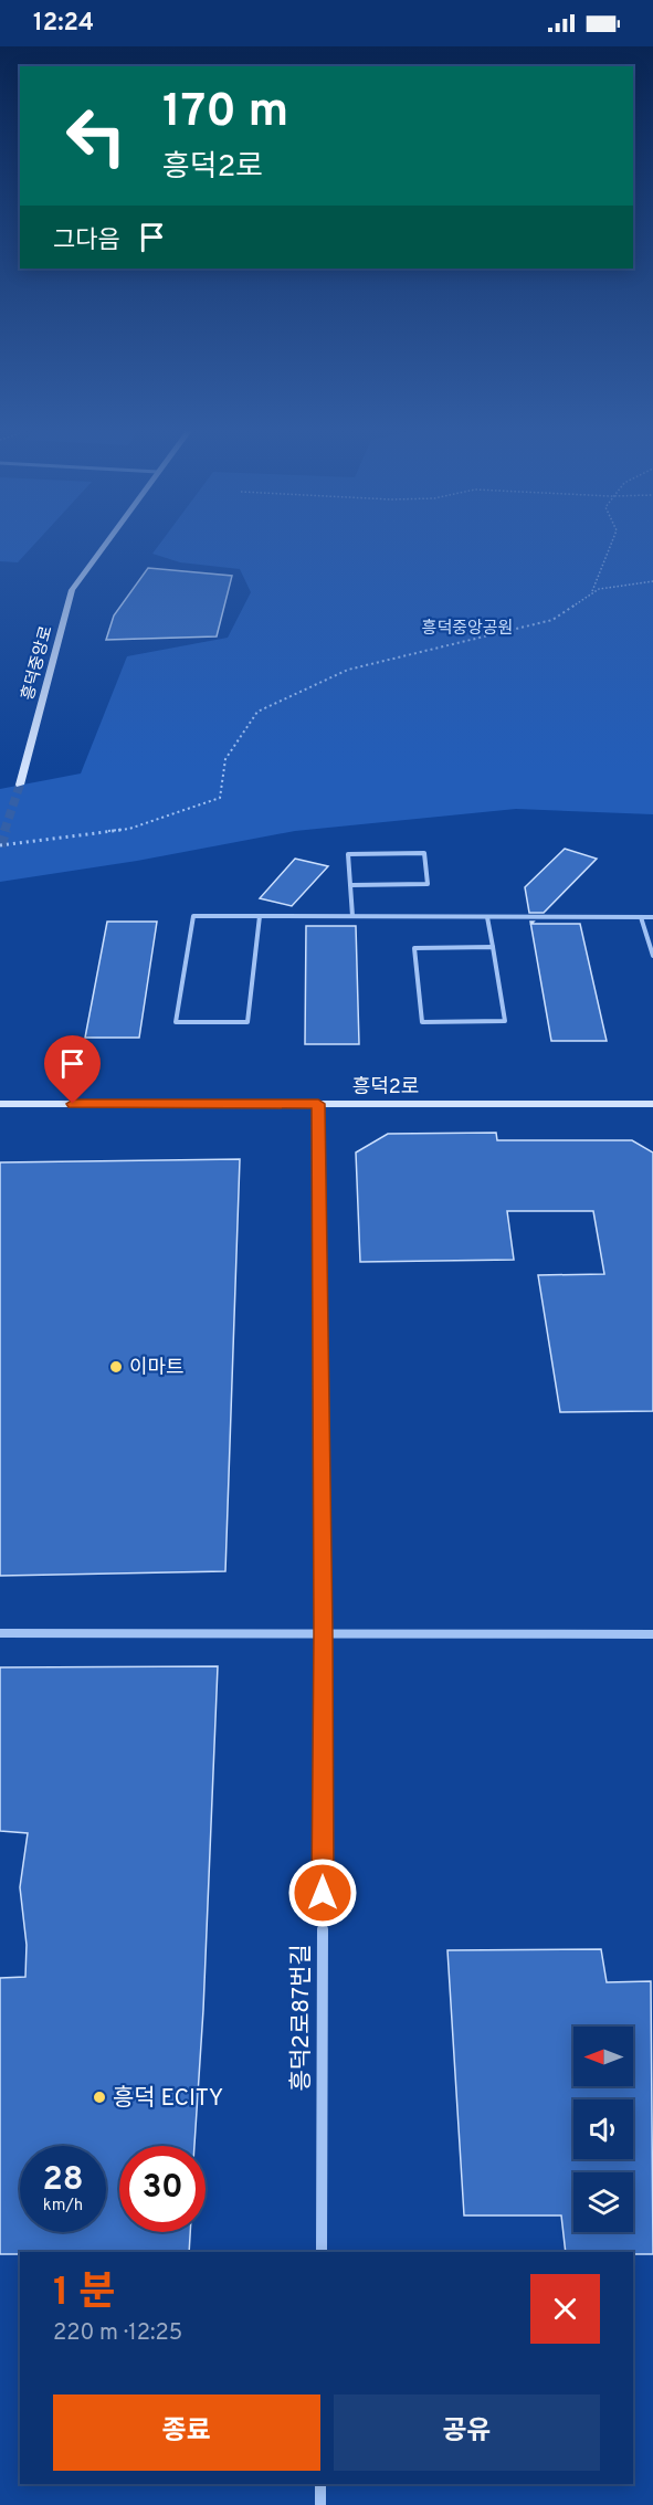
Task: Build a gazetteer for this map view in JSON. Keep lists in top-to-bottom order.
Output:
{
  "streets": {
    "street": ["흥덕중앙로", "흥덕2로", "흥덕2로87번길"]
  },
  "crossings": [
    ["흥덕2로", "흥덕2로87번길"]
  ],
  "parks": ["흥덕중앙공원"],
  "places": ["이마트", "흥덕 ECITY"],
  "north": "left",
  "page": {
    "status": "12:24",
    "turn": ["170 m", "흥덕2로"],
    "then": "그다음",
    "speed": "28 km/h",
    "limit": "30",
    "heading": ["1 분", "220 m · 12:25"],
    "buttons": ["종료", "공유"]
  }
}
